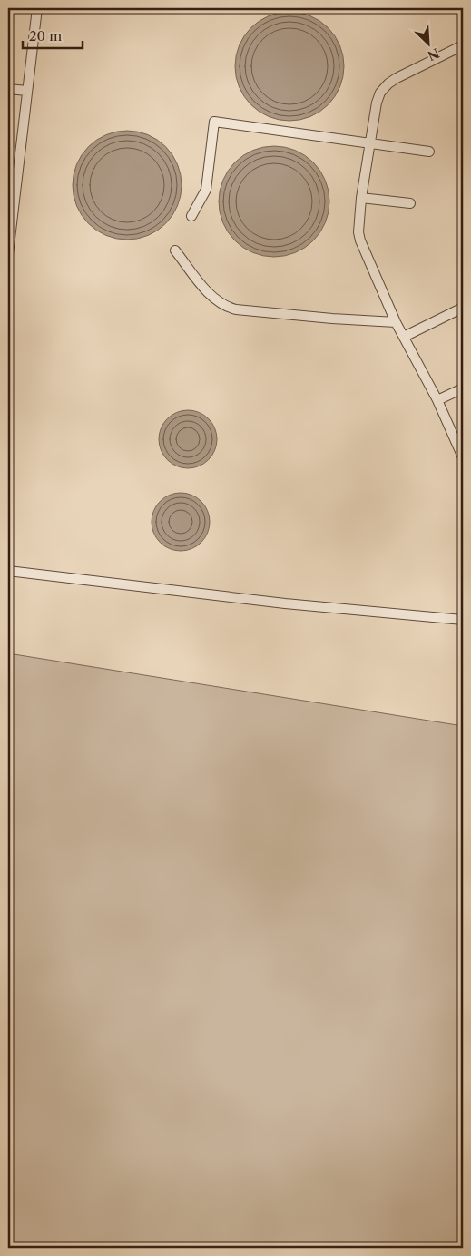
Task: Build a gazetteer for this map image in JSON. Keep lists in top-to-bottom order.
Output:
{
  "scale_bar": "20 m",
  "north": "bottom right"
}
